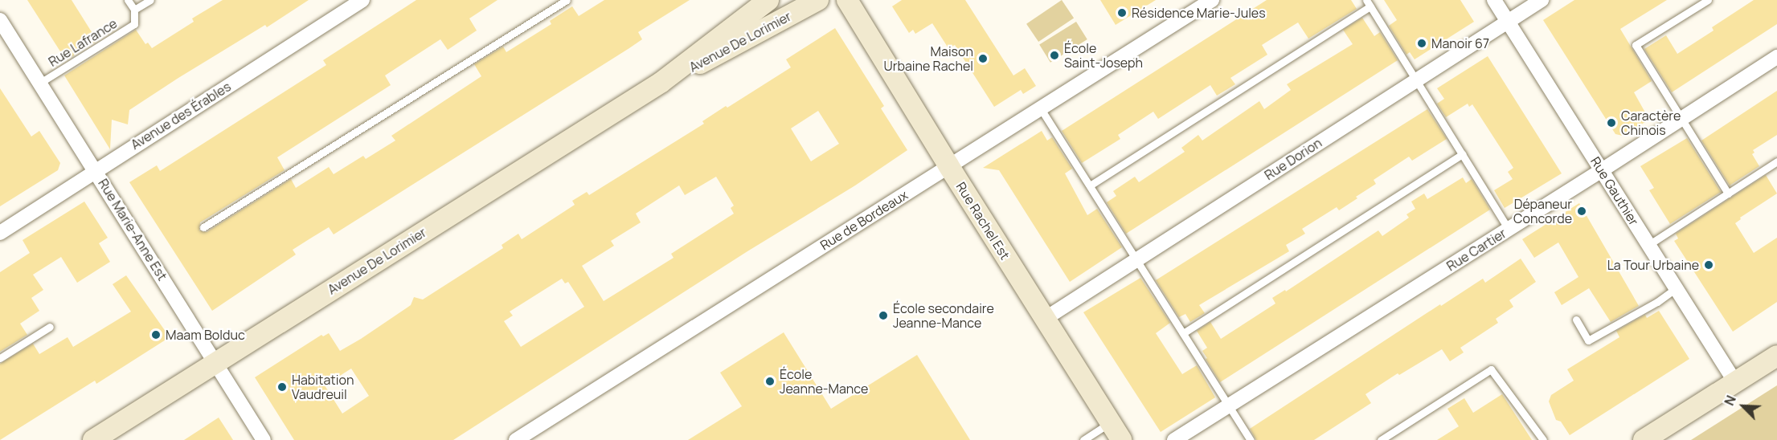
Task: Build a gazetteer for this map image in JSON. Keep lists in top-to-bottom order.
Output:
{
  "streets": {
    "main road": ["Avenue De Lorimier", "Rue Rachel Est"],
    "street": [
      "Avenue des Érables",
      "Rue Dorion",
      "Rue Gauthier",
      "Rue de Bordeaux",
      "Rue Marie-Anne Est",
      "Rue Cartier"
    ],
    "lane": ["Rue Lafrance"]
  },
  "crossings": [
    ["Avenue De Lorimier", "Rue Marie-Anne Est"],
    ["Rue Lafrance", "Rue Marie-Anne Est"],
    ["Avenue des Érables", "Rue Marie-Anne Est"],
    ["Rue Dorion", "Rue Gauthier"],
    ["Rue Dorion", "Rue Rachel Est"],
    ["Rue Gauthier", "Rue Cartier"],
    ["Rue de Bordeaux", "Rue Rachel Est"]
  ],
  "places": [
    "Résidence Marie-Jules",
    "Manoir 67",
    "École Saint-Joseph",
    "Maison Urbaine Rachel",
    "Caractère Chinois",
    "Dépaneur Concorde",
    "La Tour Urbaine",
    "École secondaire Jeanne-Mance",
    "Maam Bolduc",
    "École Jeanne-Mance",
    "Habitation Vaudreuil"
  ],
  "north": "top left"
}
